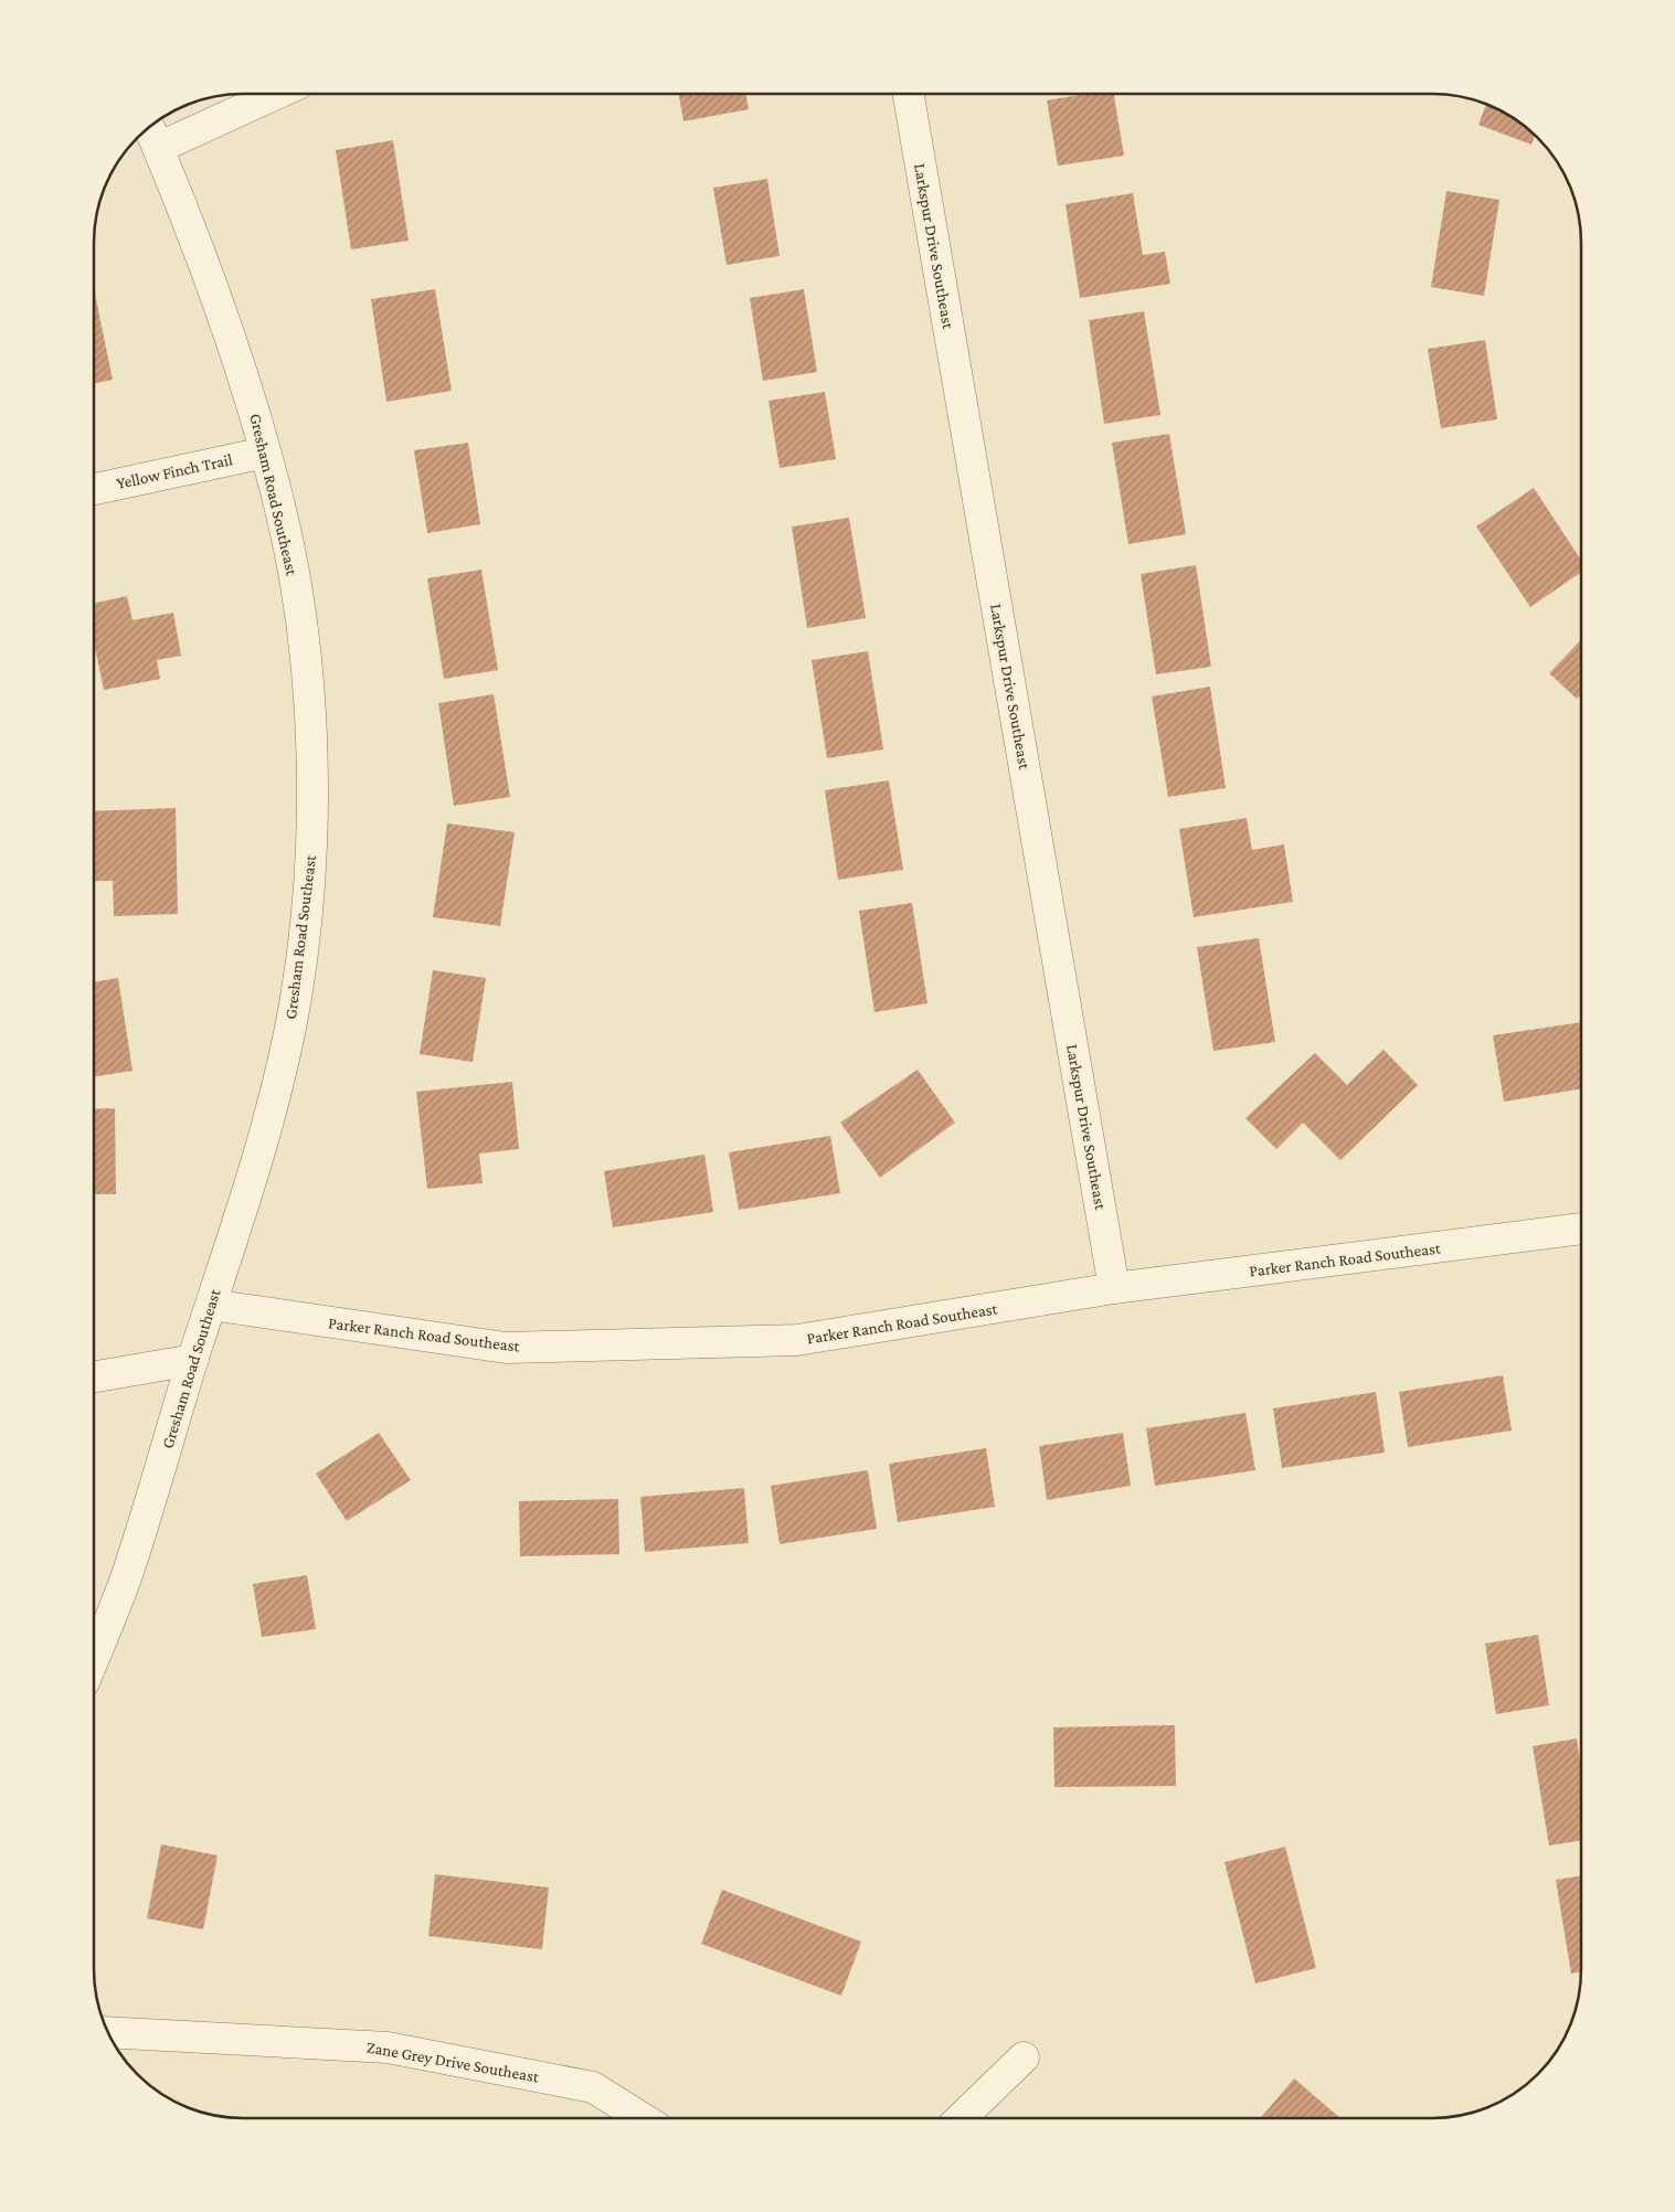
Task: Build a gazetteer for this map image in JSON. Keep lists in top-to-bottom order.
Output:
{
  "streets": {
    "street": [
      "Larkspur Drive Southeast",
      "Yellow Finch Trail",
      "Gresham Road Southeast",
      "Parker Ranch Road Southeast",
      "Zane Grey Drive Southeast"
    ]
  },
  "crossings": [
    ["Larkspur Drive Southeast", "Parker Ranch Road Southeast"],
    ["Yellow Finch Trail", "Gresham Road Southeast"],
    ["Gresham Road Southeast", "Parker Ranch Road Southeast"]
  ]
}
